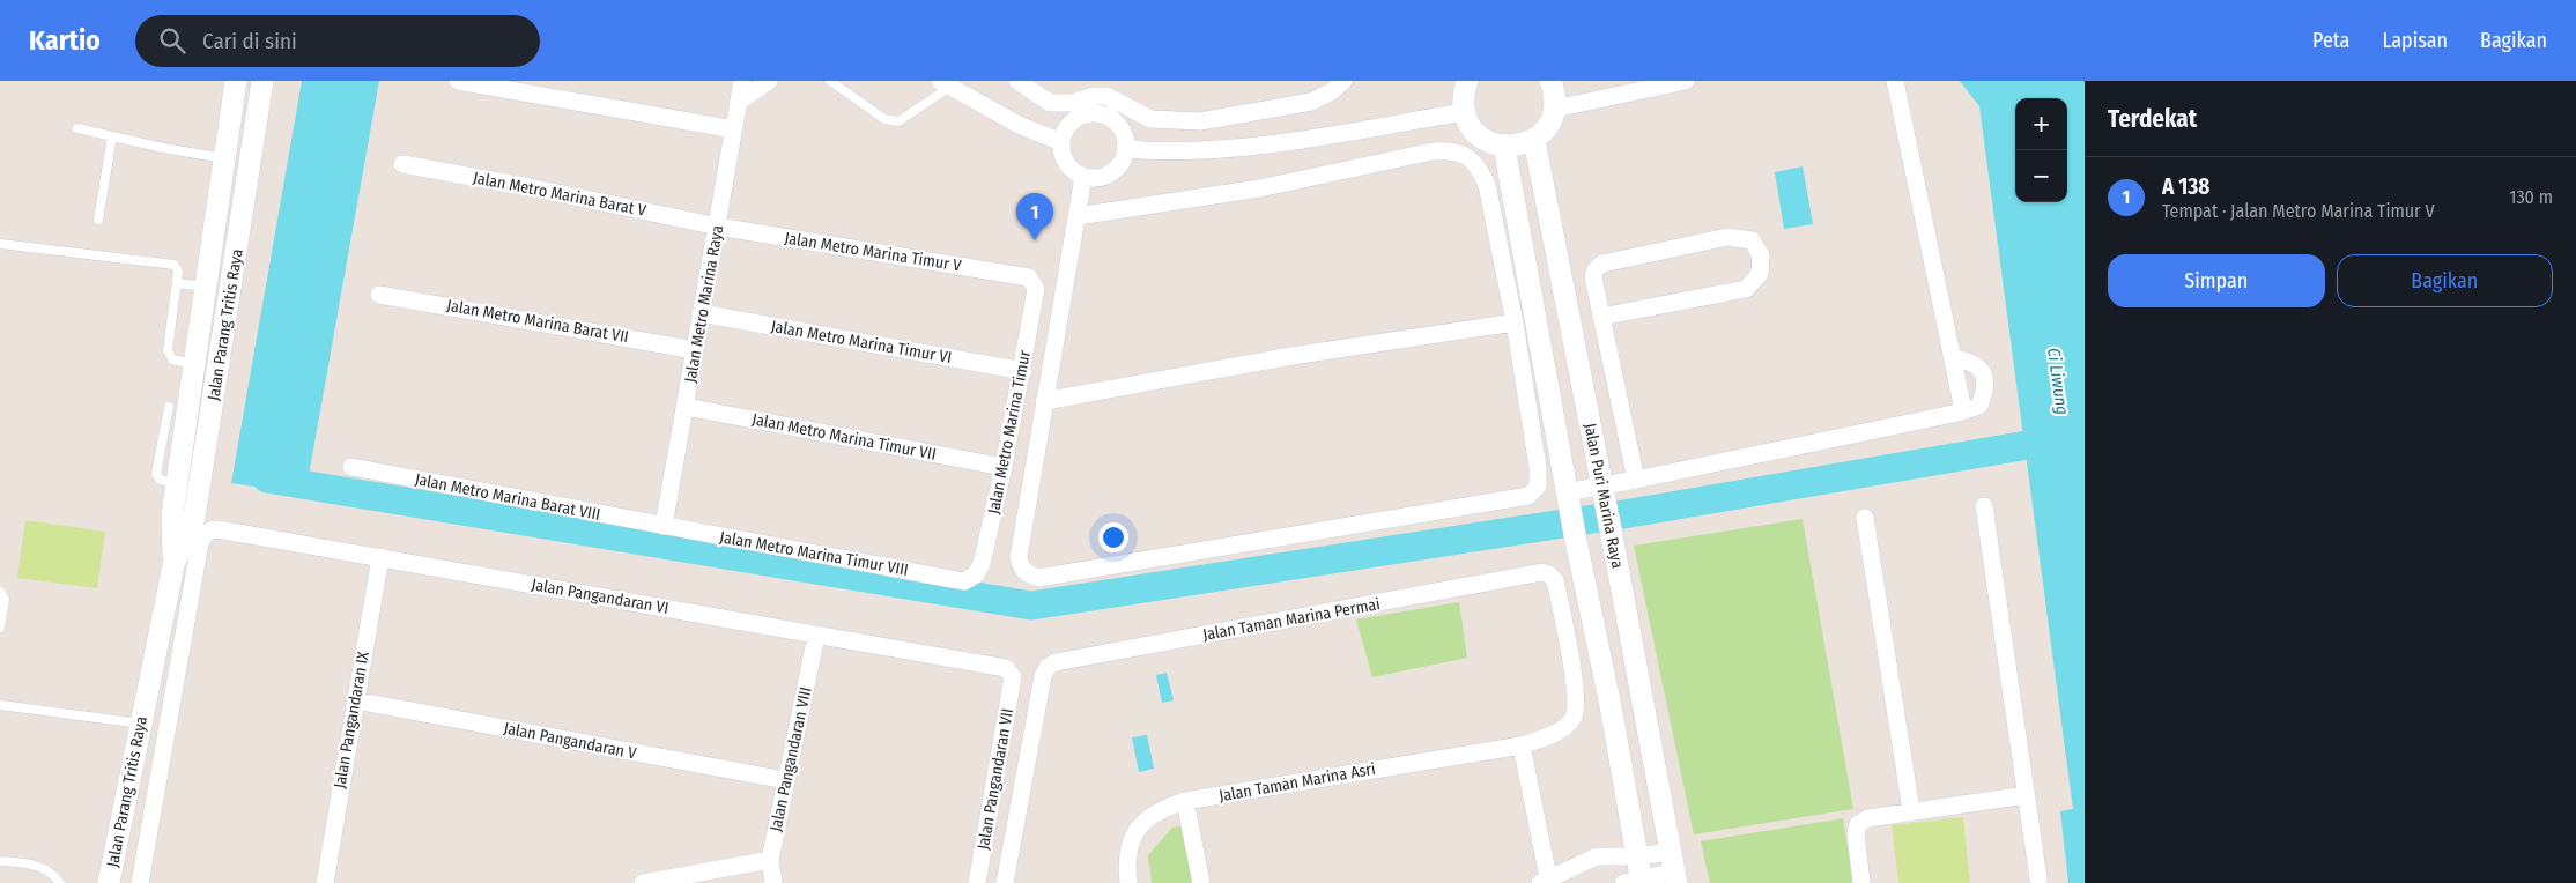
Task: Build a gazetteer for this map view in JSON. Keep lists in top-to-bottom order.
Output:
{
  "streets": {
    "street": [
      "Jalan Metro Marina Barat V",
      "Jalan Metro Marina Timur V",
      "Jalan Metro Marina Raya",
      "Jalan Metro Marina Barat VII",
      "Jalan Parang Tritis Raya",
      "Jalan Metro Marina Timur VI",
      "Jalan Metro Marina Timur",
      "Jalan Metro Marina Timur VII",
      "Jalan Puri Marina Raya",
      "Jalan Metro Marina Barat VIII",
      "Jalan Metro Marina Timur VIII",
      "Jalan Pangandaran VI",
      "Jalan Taman Marina Permai",
      "Jalan Pangandaran IX",
      "Jalan Pangandaran V",
      "Jalan Pangandaran VIII",
      "Jalan Pangandaran VII",
      "Jalan Taman Marina Asri"
    ]
  },
  "crossings": [
    ["Jalan Metro Marina Barat V", "Jalan Metro Marina Timur V"],
    ["Jalan Metro Marina Barat V", "Jalan Metro Marina Raya"],
    ["Jalan Metro Marina Timur V", "Jalan Metro Marina Raya"],
    ["Jalan Metro Marina Timur V", "Jalan Metro Marina Timur"],
    ["Jalan Metro Marina Raya", "Jalan Metro Marina Barat VII"],
    ["Jalan Metro Marina Raya", "Jalan Metro Marina Timur VI"],
    ["Jalan Metro Marina Raya", "Jalan Metro Marina Timur VII"],
    ["Jalan Metro Marina Raya", "Jalan Metro Marina Barat VIII"],
    ["Jalan Metro Marina Raya", "Jalan Metro Marina Timur VIII"],
    ["Jalan Metro Marina Timur VI", "Jalan Metro Marina Timur"],
    ["Jalan Metro Marina Timur", "Jalan Metro Marina Timur VII"],
    ["Jalan Metro Marina Timur", "Jalan Metro Marina Timur VIII"],
    ["Jalan Metro Marina Barat VIII", "Jalan Metro Marina Timur VIII"],
    ["Jalan Pangandaran VI", "Jalan Pangandaran IX"],
    ["Jalan Pangandaran VI", "Jalan Pangandaran VIII"],
    ["Jalan Pangandaran VI", "Jalan Pangandaran VII"],
    ["Jalan Taman Marina Permai", "Jalan Taman Marina Asri"],
    ["Jalan Pangandaran IX", "Jalan Pangandaran V"],
    ["Jalan Pangandaran V", "Jalan Pangandaran VIII"]
  ],
  "water": ["Ci Liwung"],
  "page": {
    "header": "Kartio",
    "search": "Cari di sini",
    "nav": ["Peta", "Lapisan", "Bagikan"],
    "heading": "Terdekat",
    "map_buttons": ["+", "−"],
    "list": [
      {
        "mark": "1",
        "name": "A 138",
        "note": "Tempat · Jalan Metro Marina Timur V",
        "value": "130 m"
      }
    ],
    "pins": "1",
    "buttons": ["Simpan", "Bagikan"]
  }
}
